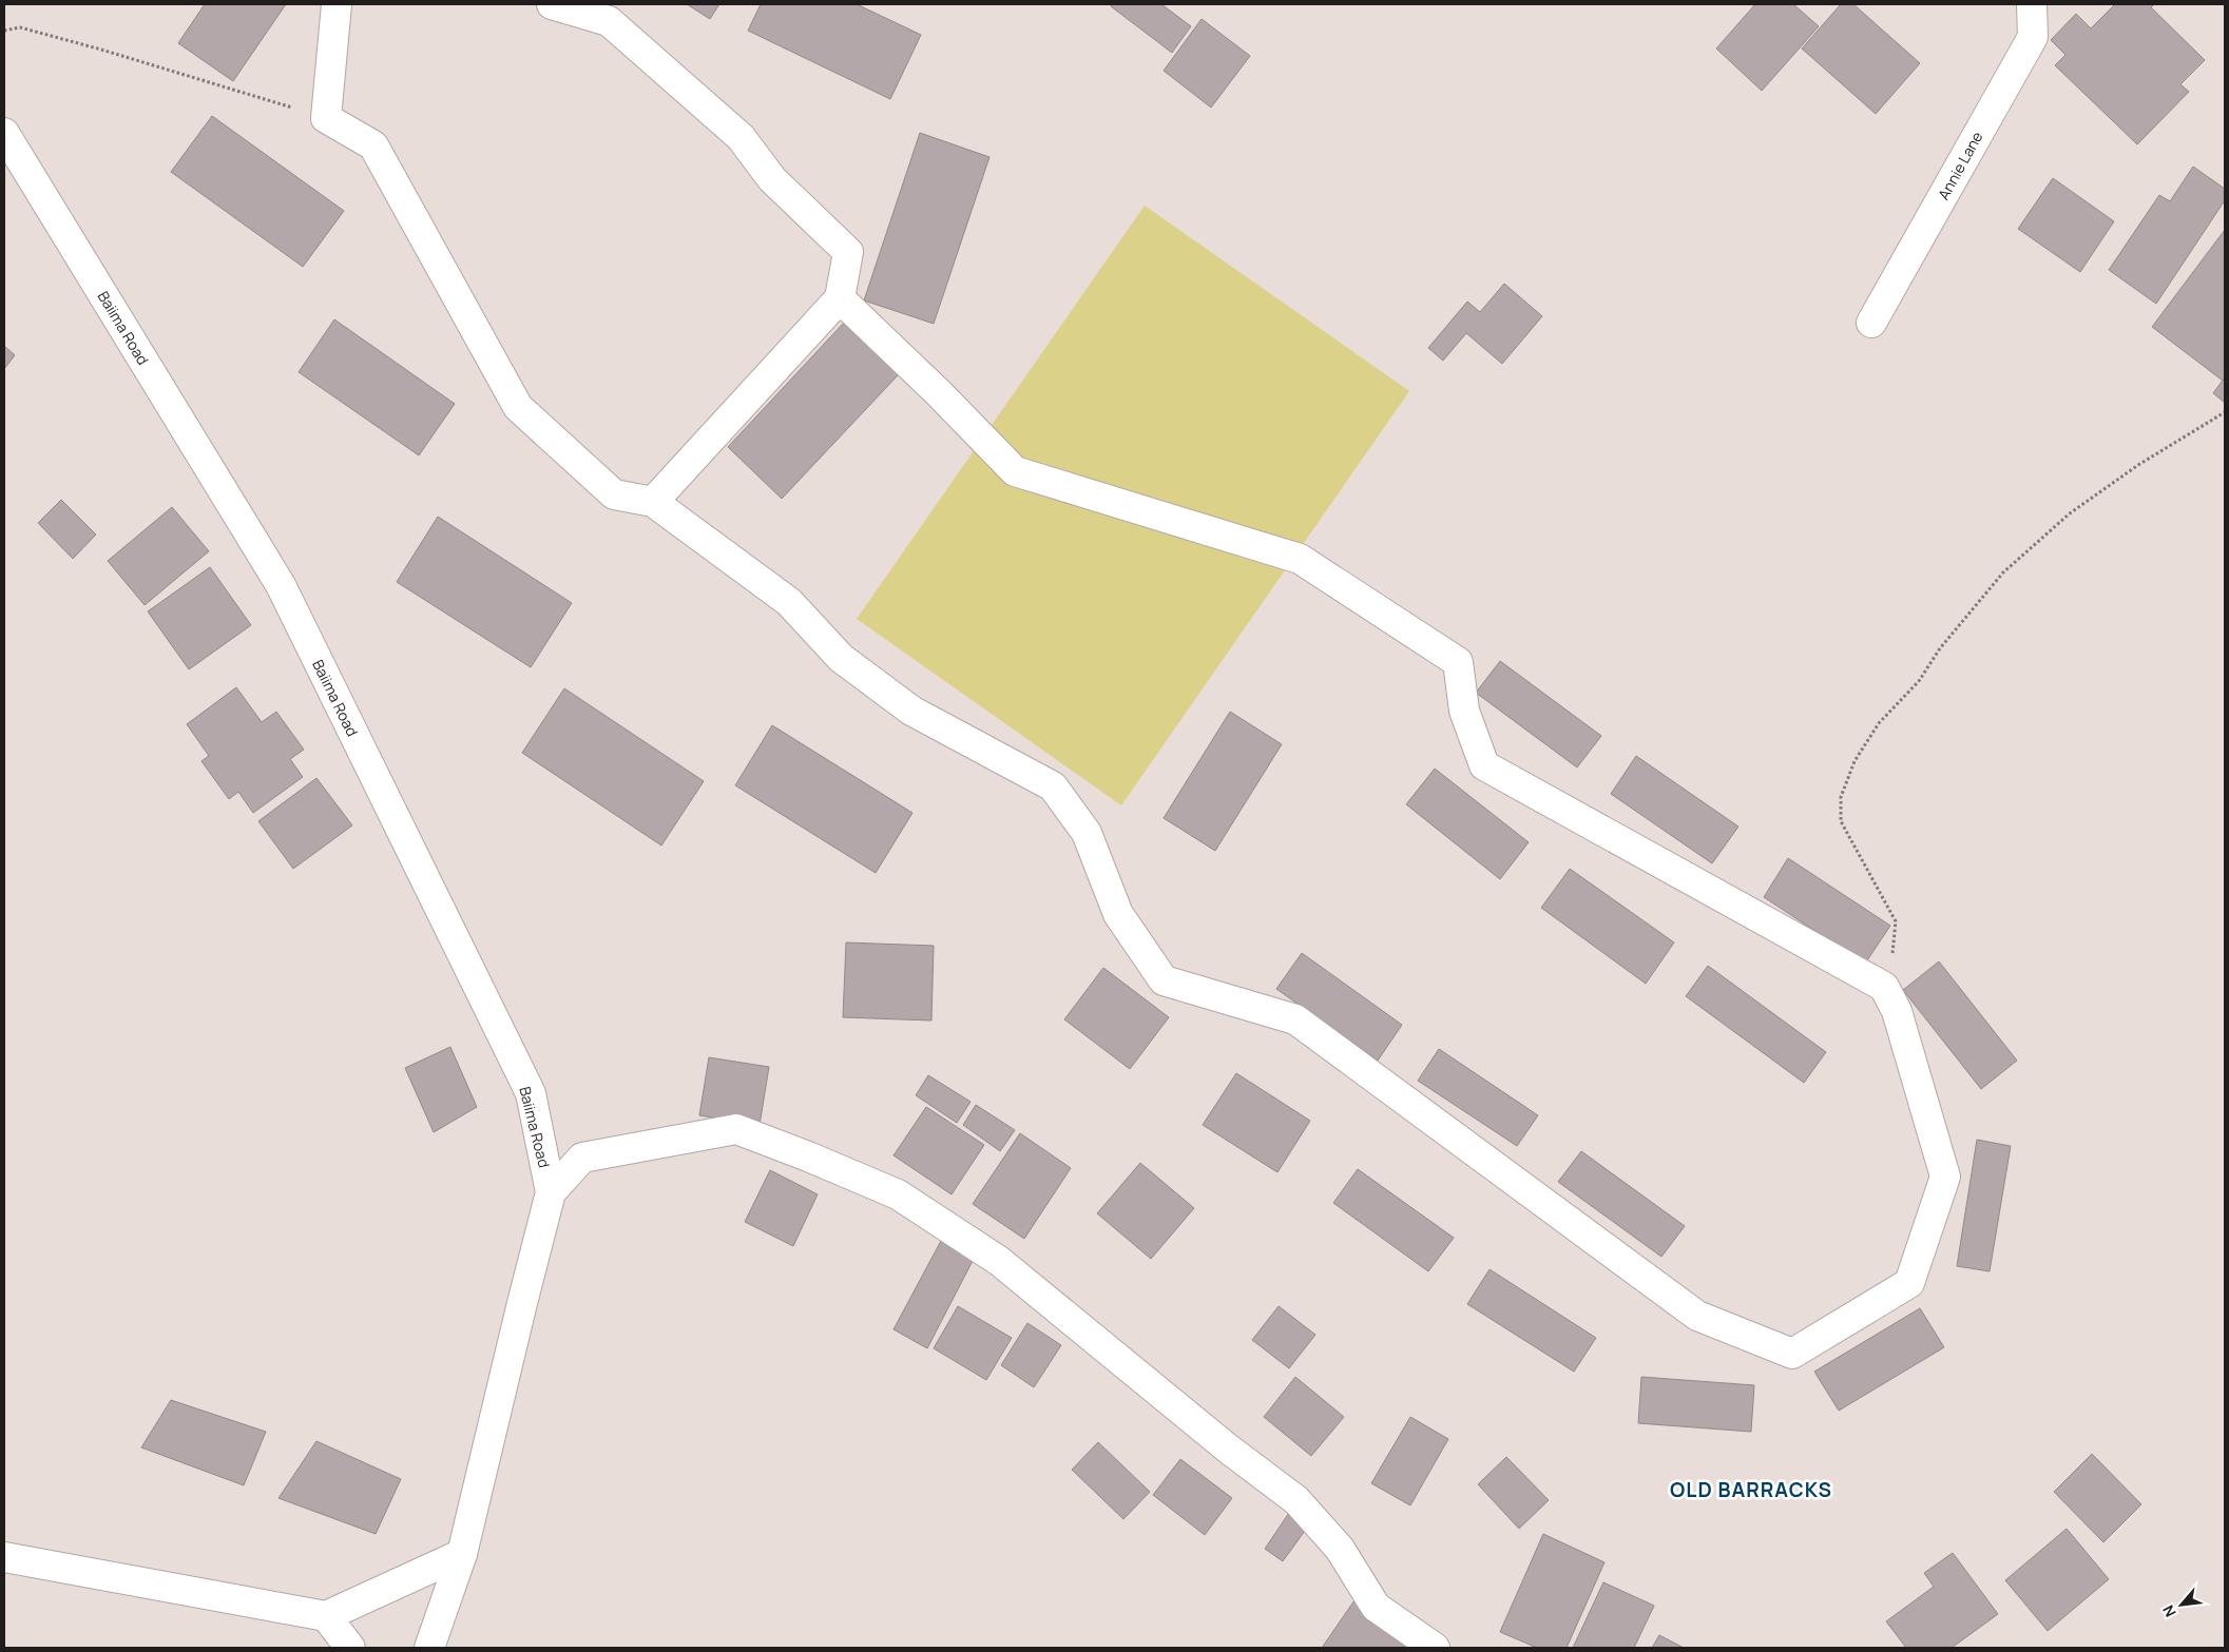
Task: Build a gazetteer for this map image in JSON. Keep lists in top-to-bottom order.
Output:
{
  "streets": {
    "street": ["Annie Lane", "Baiima Road"]
  },
  "districts": ["OLD BARRACKS"],
  "north": "bottom left"
}
